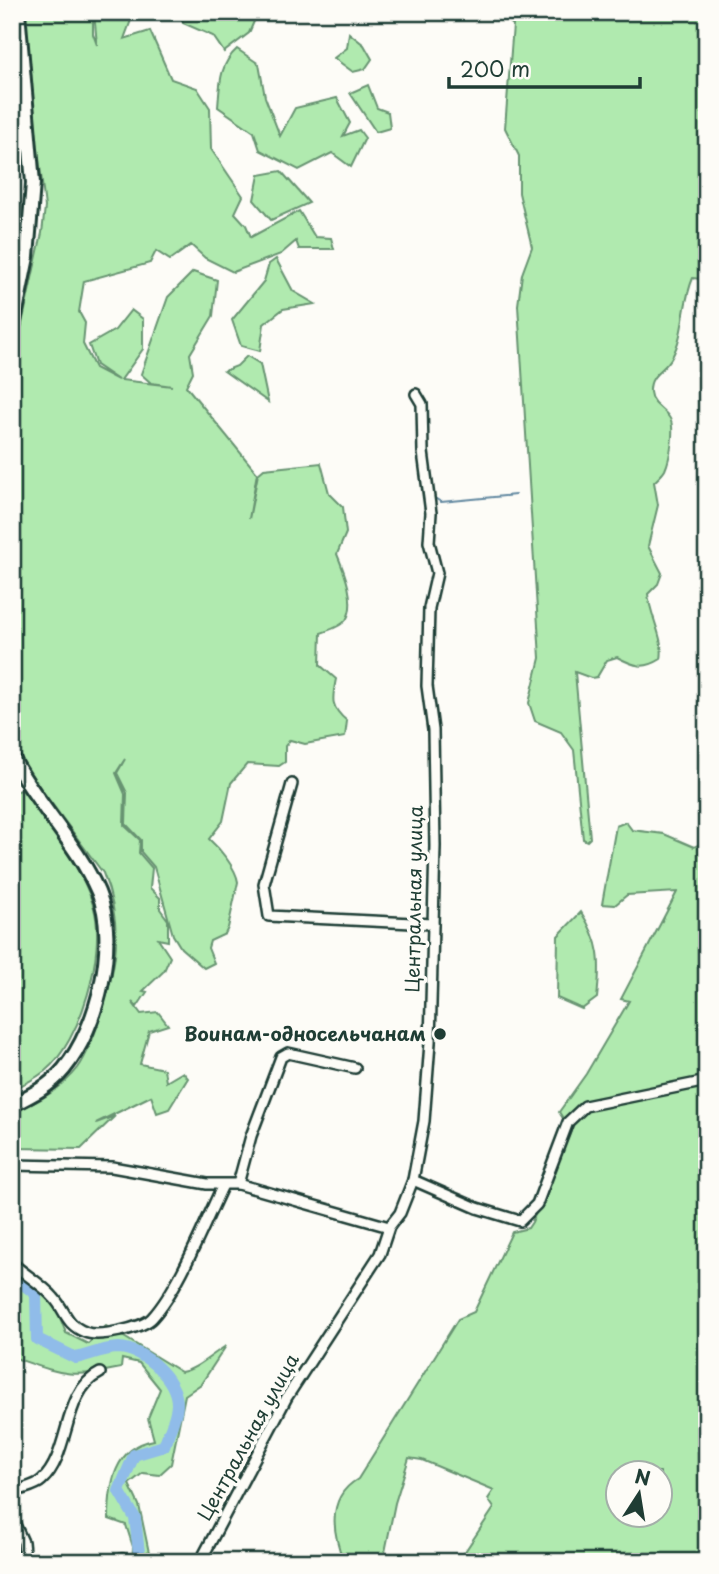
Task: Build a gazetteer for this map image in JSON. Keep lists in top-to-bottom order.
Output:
{
  "streets": {
    "street": ["Центральная улица"]
  },
  "places": ["Воинам-односельчанам"],
  "scale_bar": "200 m",
  "north": "top"
}
